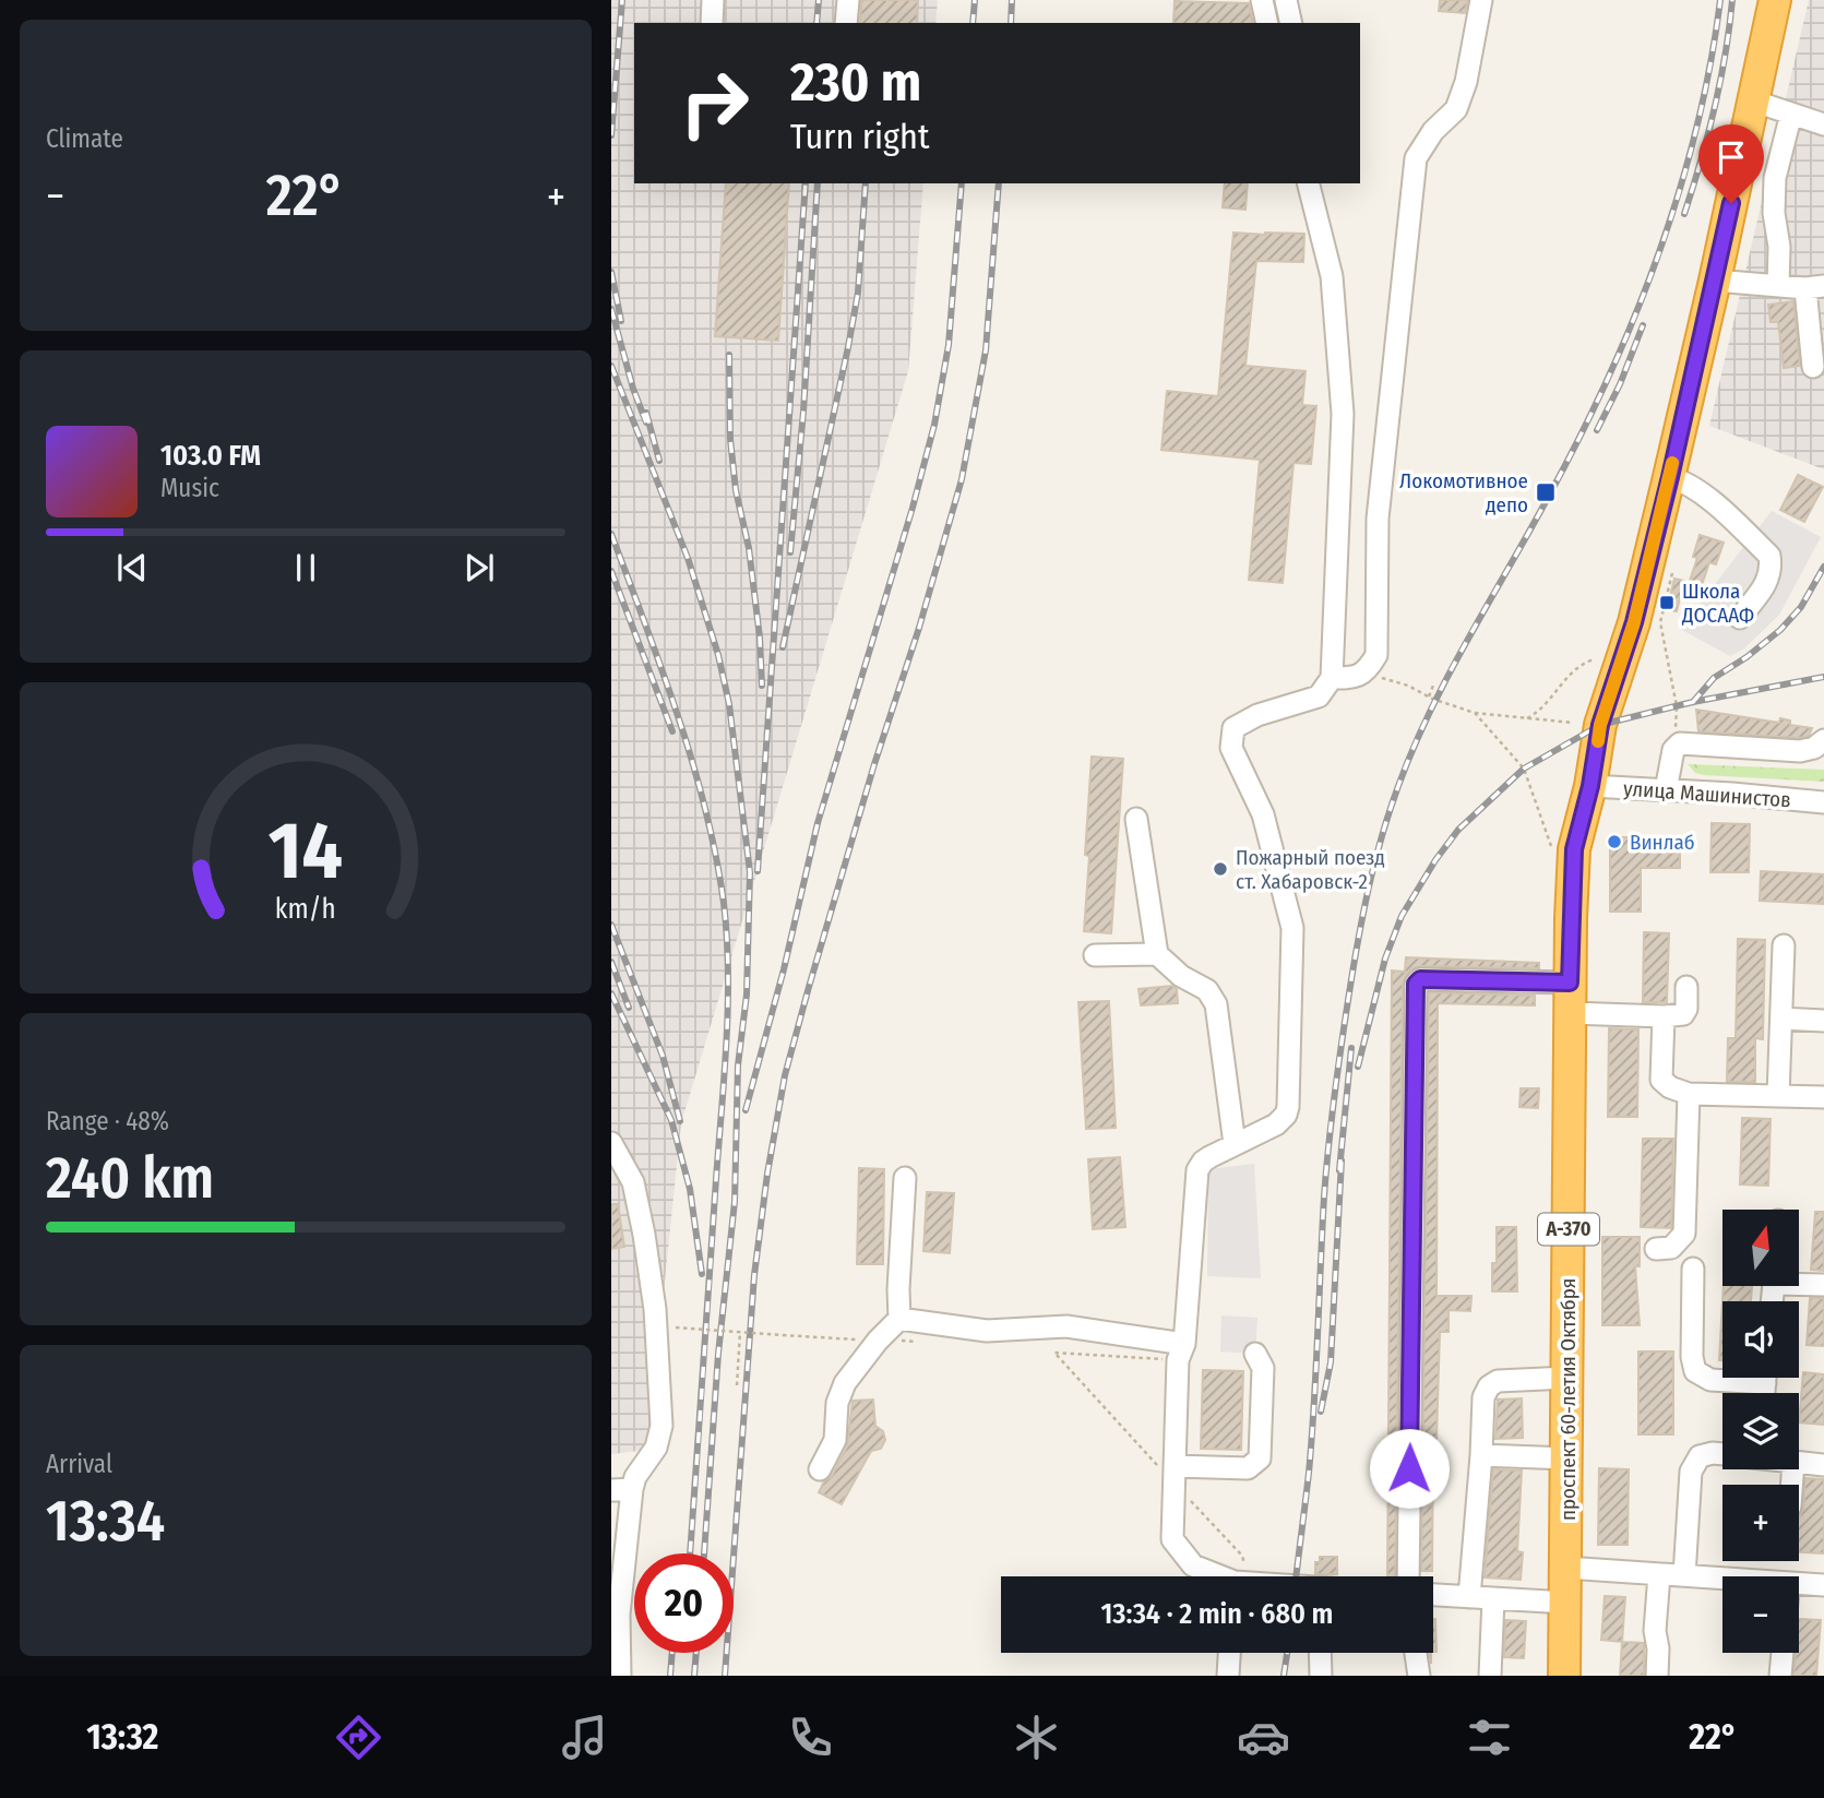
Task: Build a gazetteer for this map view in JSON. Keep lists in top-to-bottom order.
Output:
{
  "streets": {
    "highway": ["А-370", "проспект 60-летия Октября"],
    "street": ["улица Машинистов"]
  },
  "crossings": [
    ["улица Машинистов", "проспект 60-летия Октября"]
  ],
  "places": {
    "transit": ["Локомотивное депо", "Школа ДОСААФ"],
    "other": ["Винлаб", "Пожарный поезд ст. Хабаровск-2"]
  },
  "north": "top",
  "page": {
    "tile": [
      "Climate",
      ["Range · 48%", "240 km"],
      ["Arrival", "13:34"]
    ],
    "turn": ["230 m", "Turn right"],
    "heat": ["−", "22°", "+"],
    "song": ["103.0 FM", "Music"],
    "map_buttons": ["+", "−"],
    "limit": "20",
    "trip": "13:34 · 2 min · 680 m",
    "tabs": ["13:32", "22°"],
    "gauge": ["14", "km/h"]
  }
}
